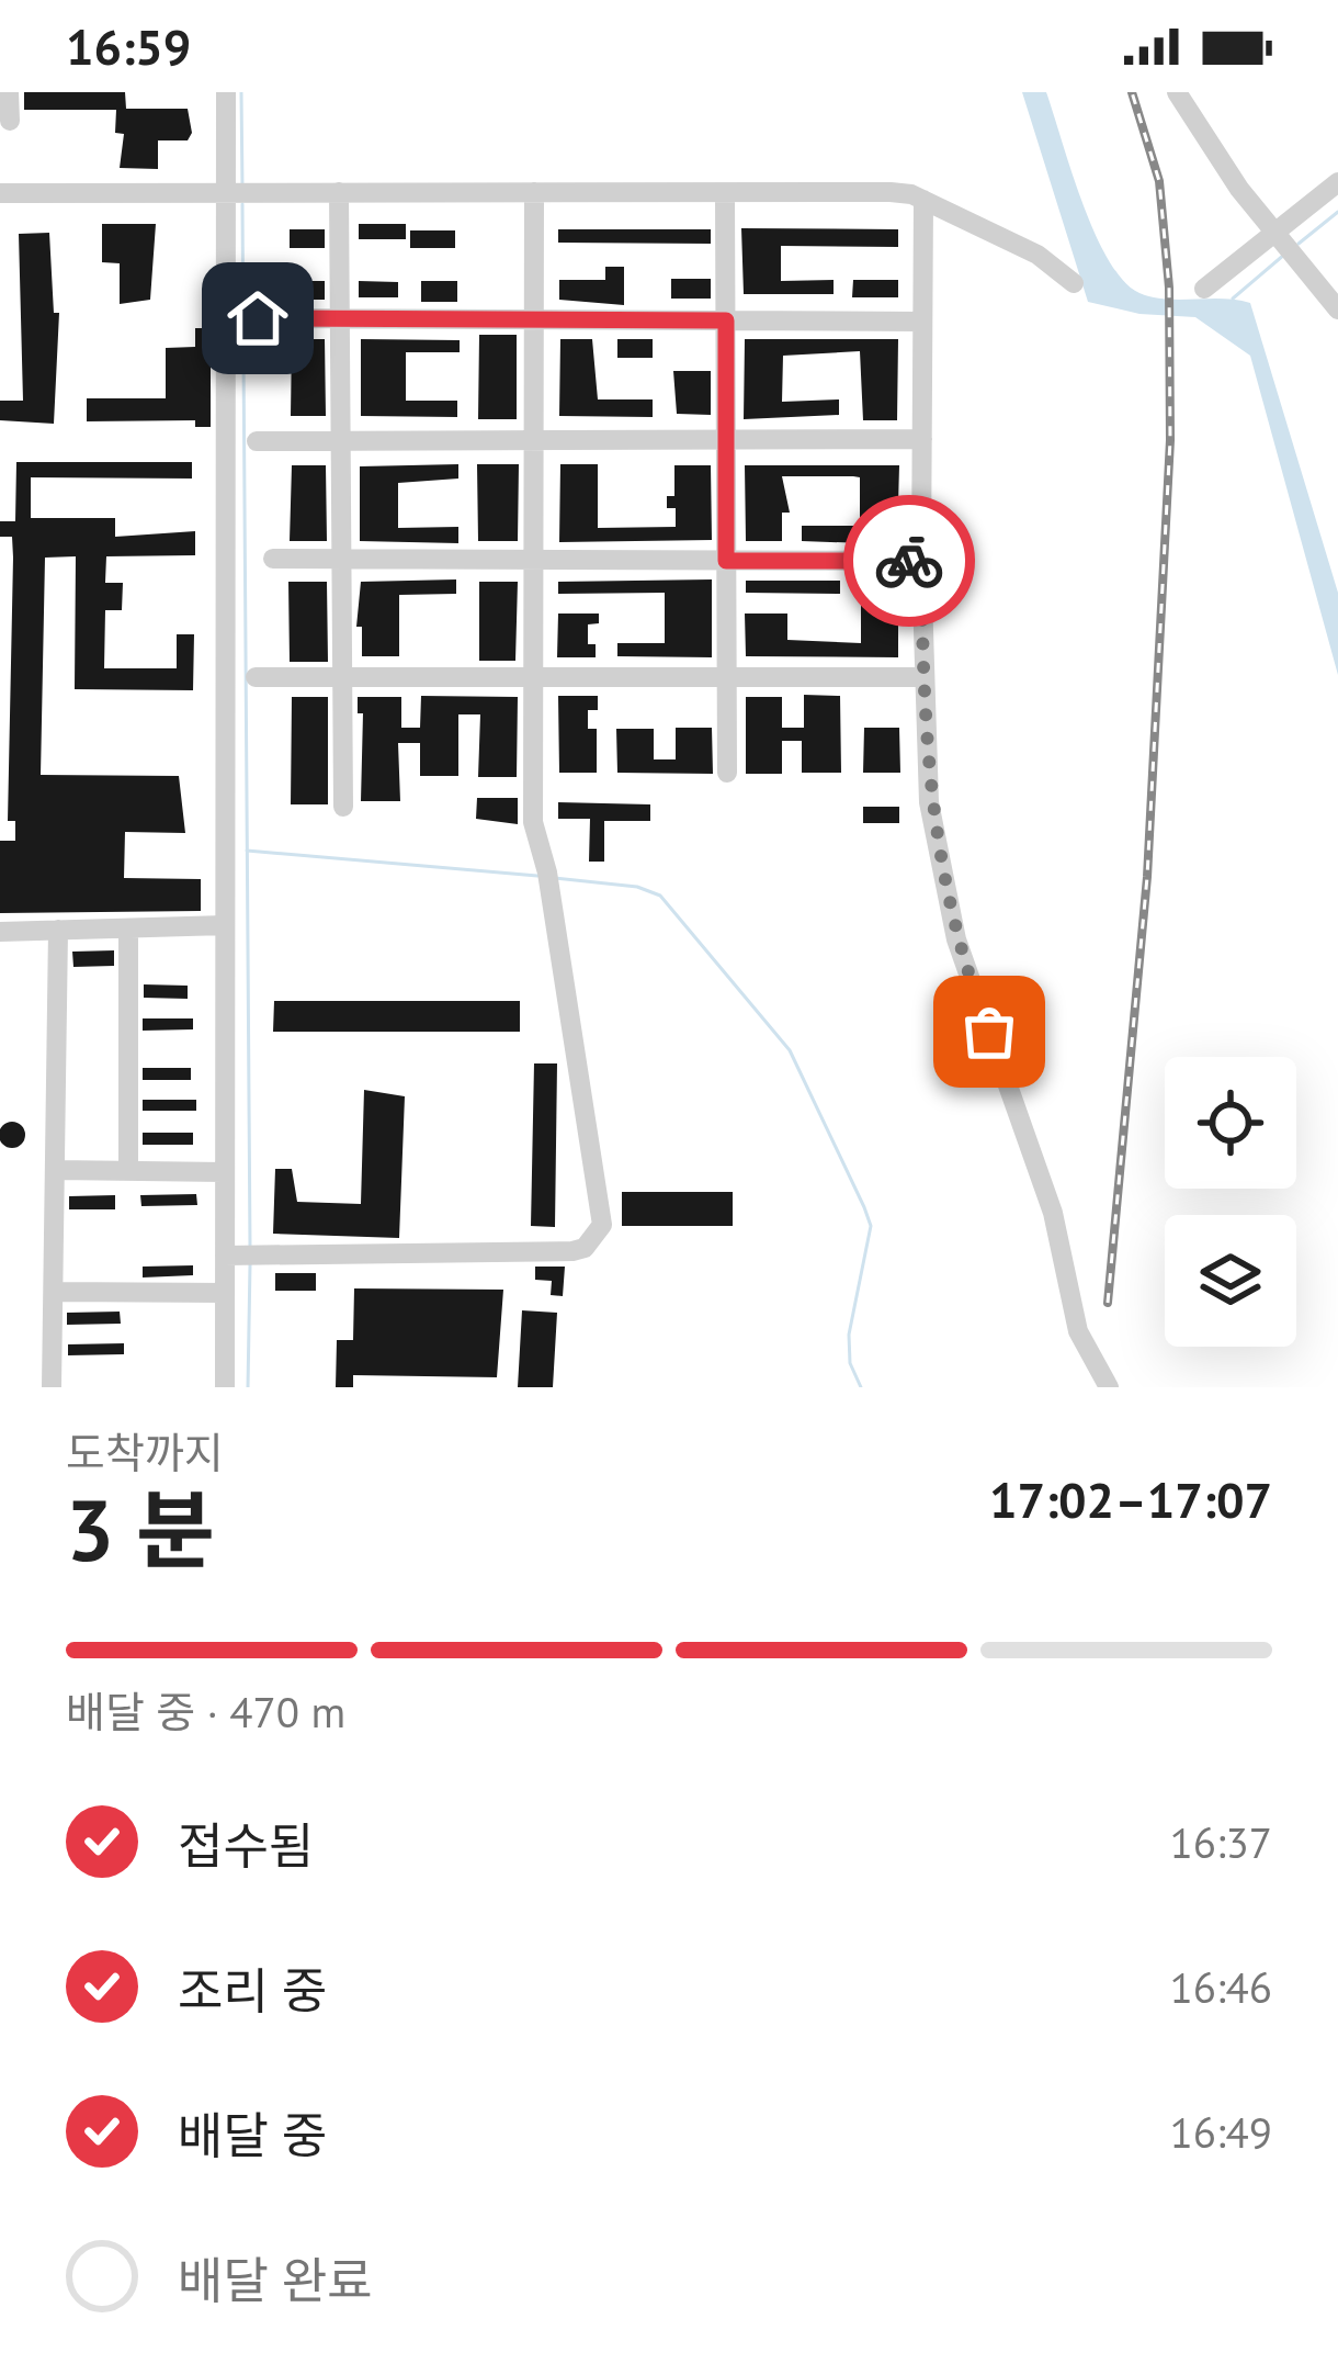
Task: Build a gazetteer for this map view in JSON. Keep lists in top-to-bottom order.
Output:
{
  "page": {
    "status": "16:59",
    "heading": ["3 분", "도착까지", "17:02–17:07"],
    "bar": "배달 중 · 470 m",
    "list": [
      ["접수됨", "16:37"],
      ["조리 중", "16:46"],
      ["배달 중", "16:49"],
      "배달 완료"
    ]
  }
}
